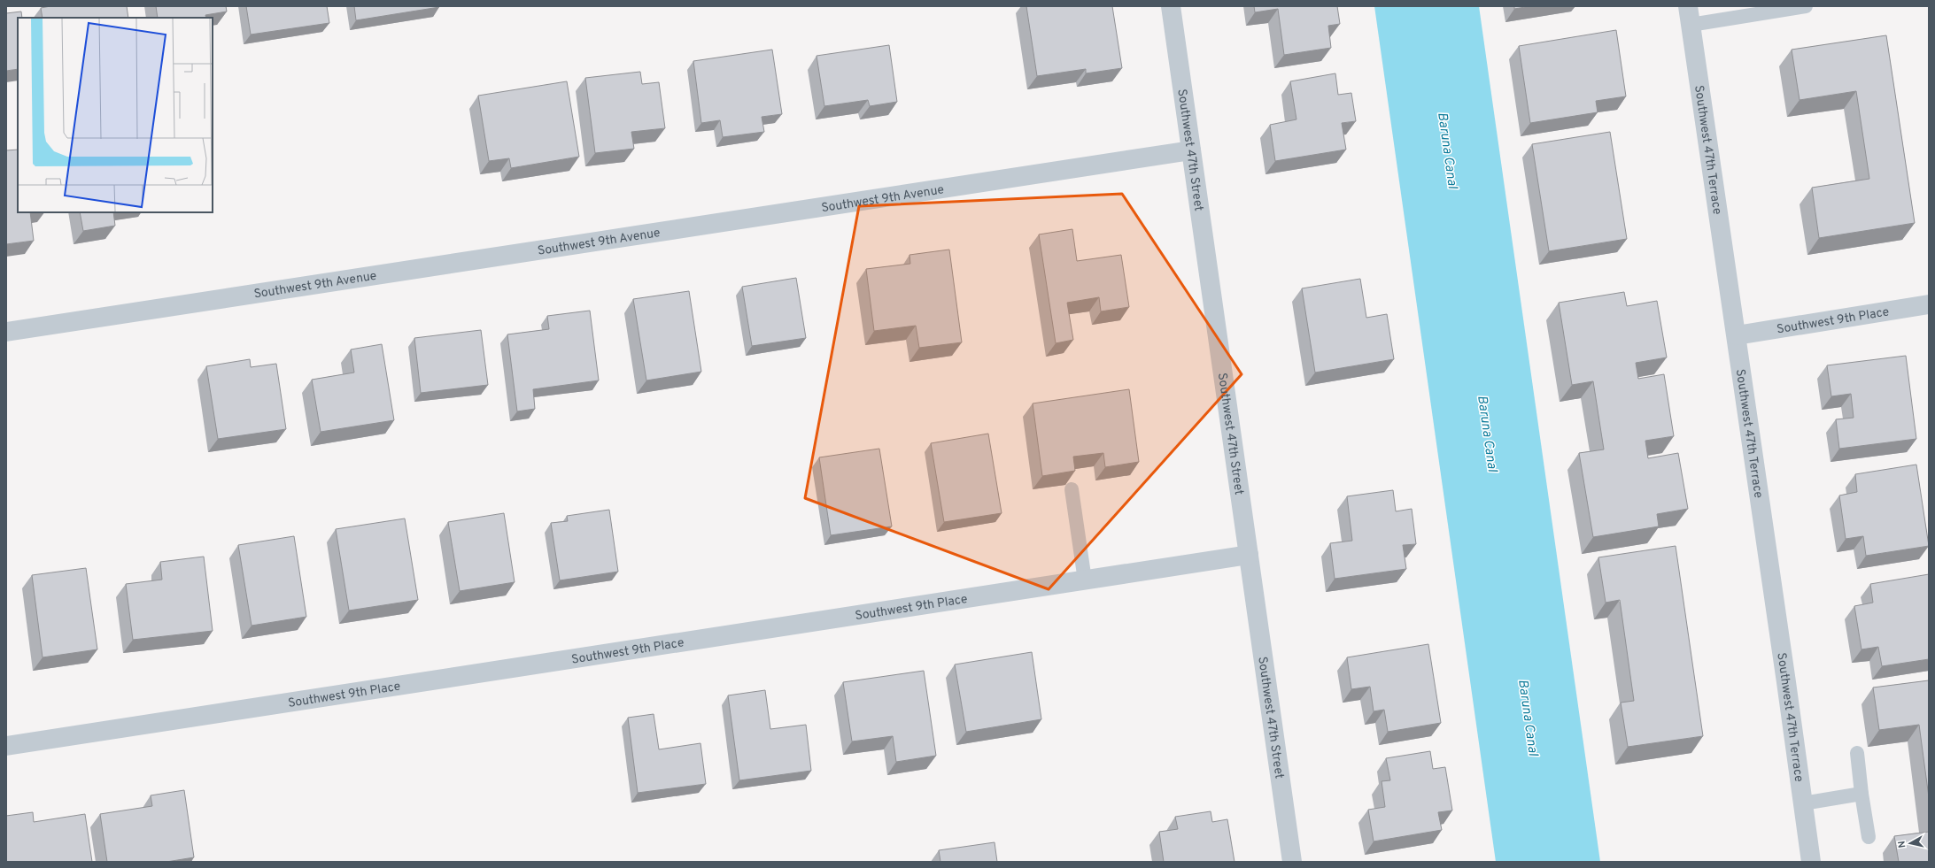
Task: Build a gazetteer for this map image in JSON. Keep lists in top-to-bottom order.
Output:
{
  "streets": {
    "street": [
      "Southwest 47th Street",
      "Southwest 47th Terrace",
      "Southwest 9th Avenue",
      "Southwest 9th Place"
    ]
  },
  "crossings": [
    ["Southwest 47th Street", "Southwest 9th Avenue"],
    ["Southwest 47th Street", "Southwest 9th Place"],
    ["Southwest 47th Terrace", "Southwest 9th Place"]
  ],
  "water": ["Baruna Canal"],
  "north": "left"
}
